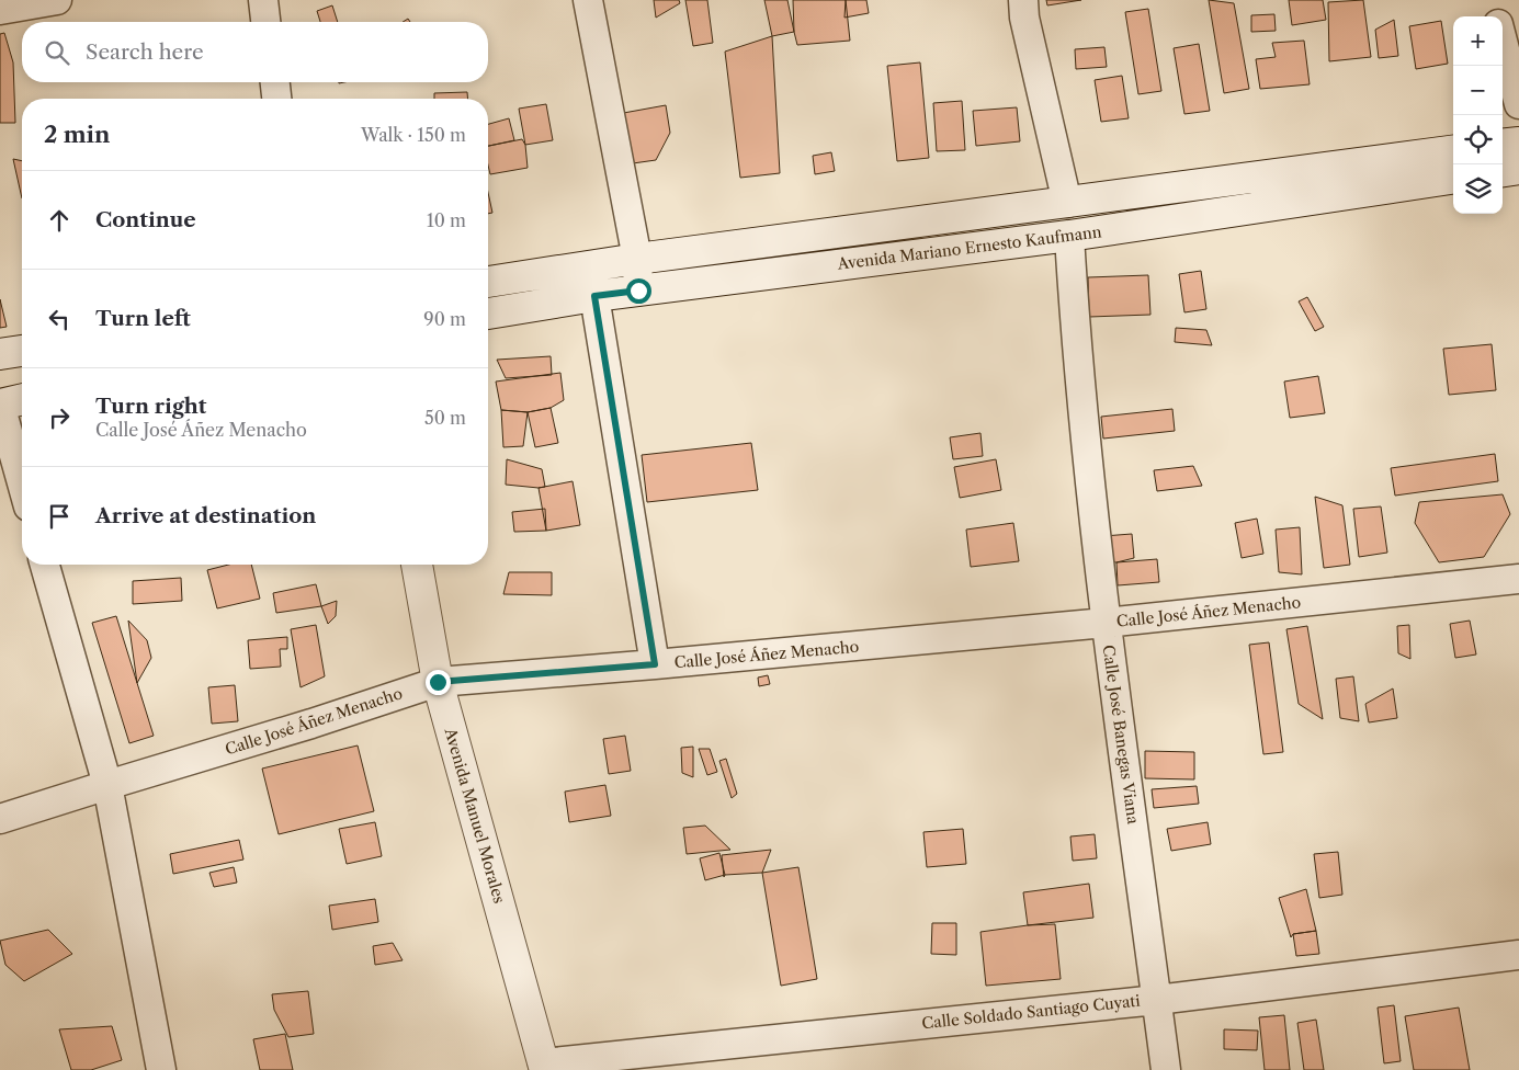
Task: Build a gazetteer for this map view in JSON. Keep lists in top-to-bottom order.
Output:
{
  "streets": {
    "main road": ["Avenida Mariano Ernesto Kaufmann", "Avenida Manuel Morales"],
    "street": ["Calle José Áñez Menacho", "Calle José Banegas Viana", "Calle Soldado Santiago Cuyati"]
  },
  "crossings": [
    ["Avenida Mariano Ernesto Kaufmann", "Calle José Banegas Viana"],
    ["Calle José Áñez Menacho", "Calle José Banegas Viana"],
    ["Calle José Áñez Menacho", "Avenida Manuel Morales"],
    ["Calle José Banegas Viana", "Calle Soldado Santiago Cuyati"],
    ["Avenida Manuel Morales", "Calle Soldado Santiago Cuyati"]
  ],
  "page": {
    "map_buttons": ["+", "−"],
    "search": "Search here",
    "heading": ["2 min", "Walk · 150 m"],
    "list": [
      ["Continue", "10 m"],
      ["Turn left", "90 m"],
      ["Turn right", "Calle José Áñez Menacho", "50 m"],
      "Arrive at destination"
    ]
  }
}
